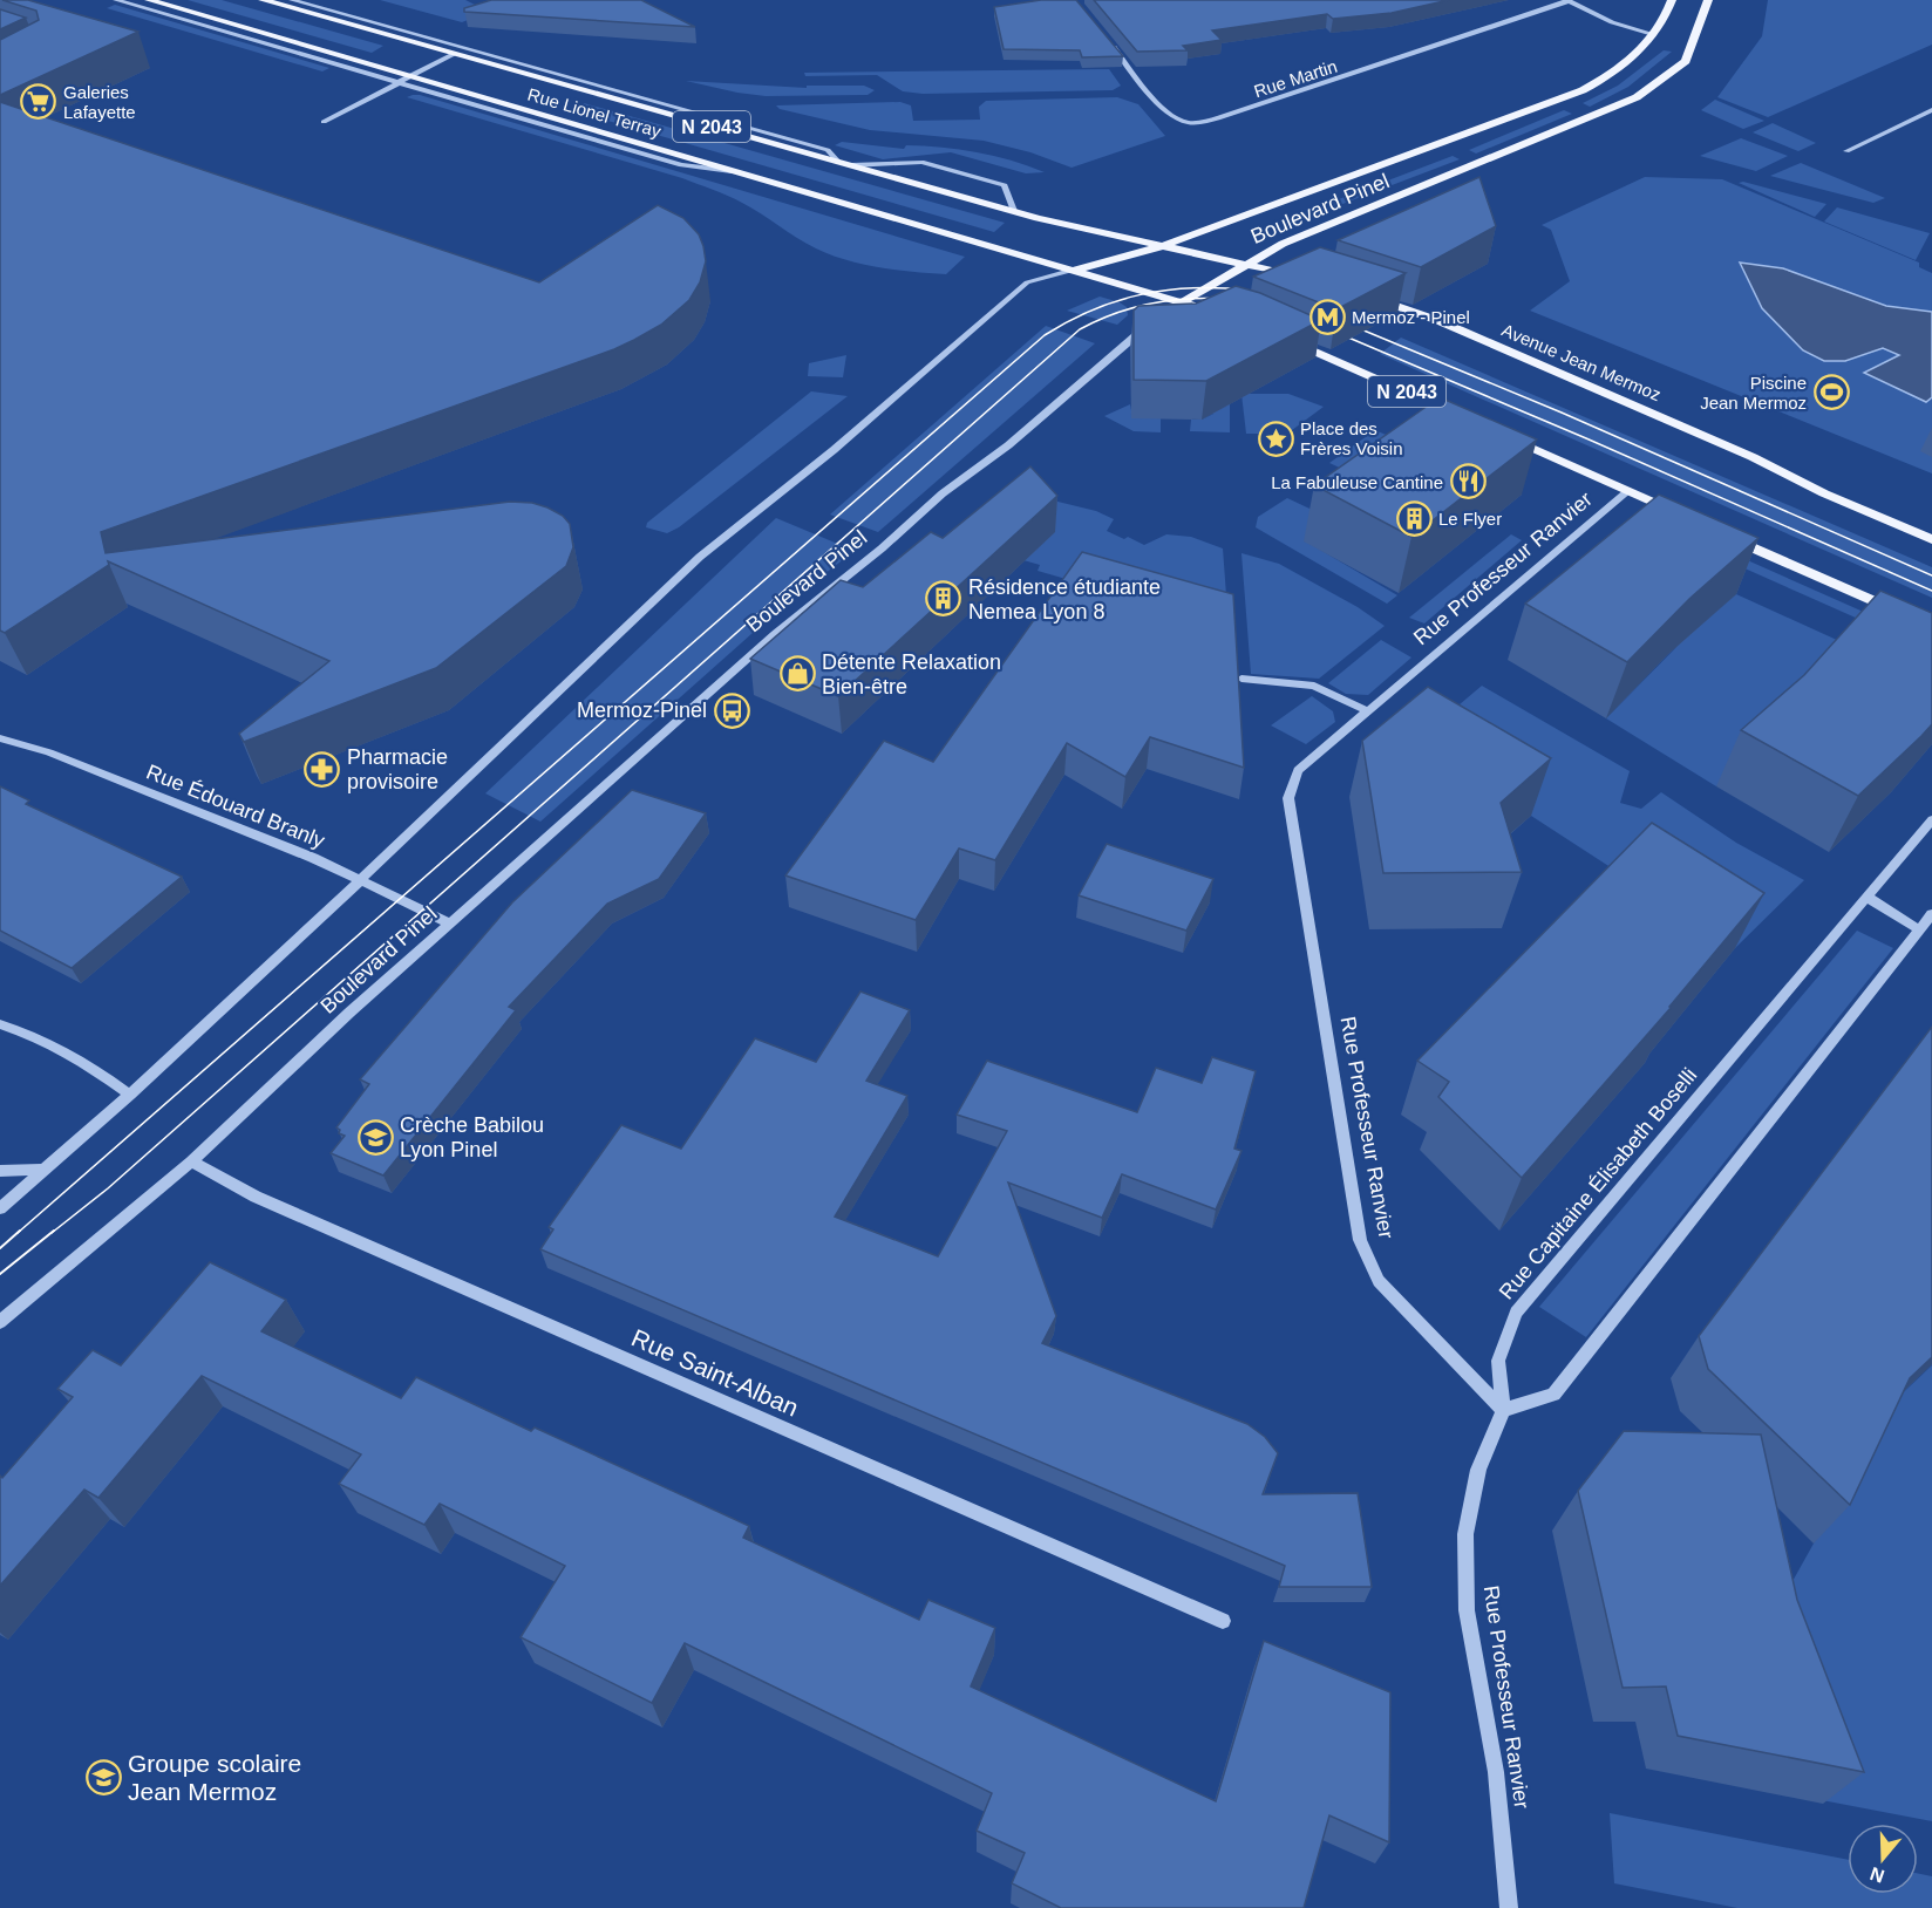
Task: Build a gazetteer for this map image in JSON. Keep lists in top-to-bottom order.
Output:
{
  "streets": {
    "main road": [
      "Rue Lionel Terray",
      "N 2043",
      "Boulevard Pinel",
      "Avenue Jean Mermoz"
    ],
    "street": [
      "Rue Martin",
      "Rue Professeur Ranvier",
      "Rue Édouard Branly",
      "Rue Capitaine Élisabeth Boselli",
      "Rue Saint-Alban"
    ]
  },
  "crossings": [
    ["Rue Lionel Terray", "N 2043"],
    ["Rue Lionel Terray", "Boulevard Pinel"],
    ["N 2043", "Boulevard Pinel"],
    ["Boulevard Pinel", "Rue Édouard Branly"],
    ["Boulevard Pinel", "Rue Saint-Alban"],
    ["Rue Professeur Ranvier", "Rue Capitaine Élisabeth Boselli"]
  ],
  "places": {
    "supermarket": ["Galeries Lafayette"],
    "metro station": ["Mermoz - Pinel"],
    "sports": ["Piscine Jean Mermoz"],
    "place": ["Place des Frères Voisin"],
    "restaurant": ["La Fabuleuse Cantine"],
    "building": ["Le Flyer", "Résidence étudiante Nemea Lyon 8"],
    "shop": ["Détente Relaxation Bien-être"],
    "bus stop": ["Mermoz-Pinel"],
    "pharmacy": ["Pharmacie provisoire"],
    "school or university": ["Crèche Babilou Lyon Pinel", "Groupe scolaire Jean Mermoz"]
  },
  "north": "bottom"
}
